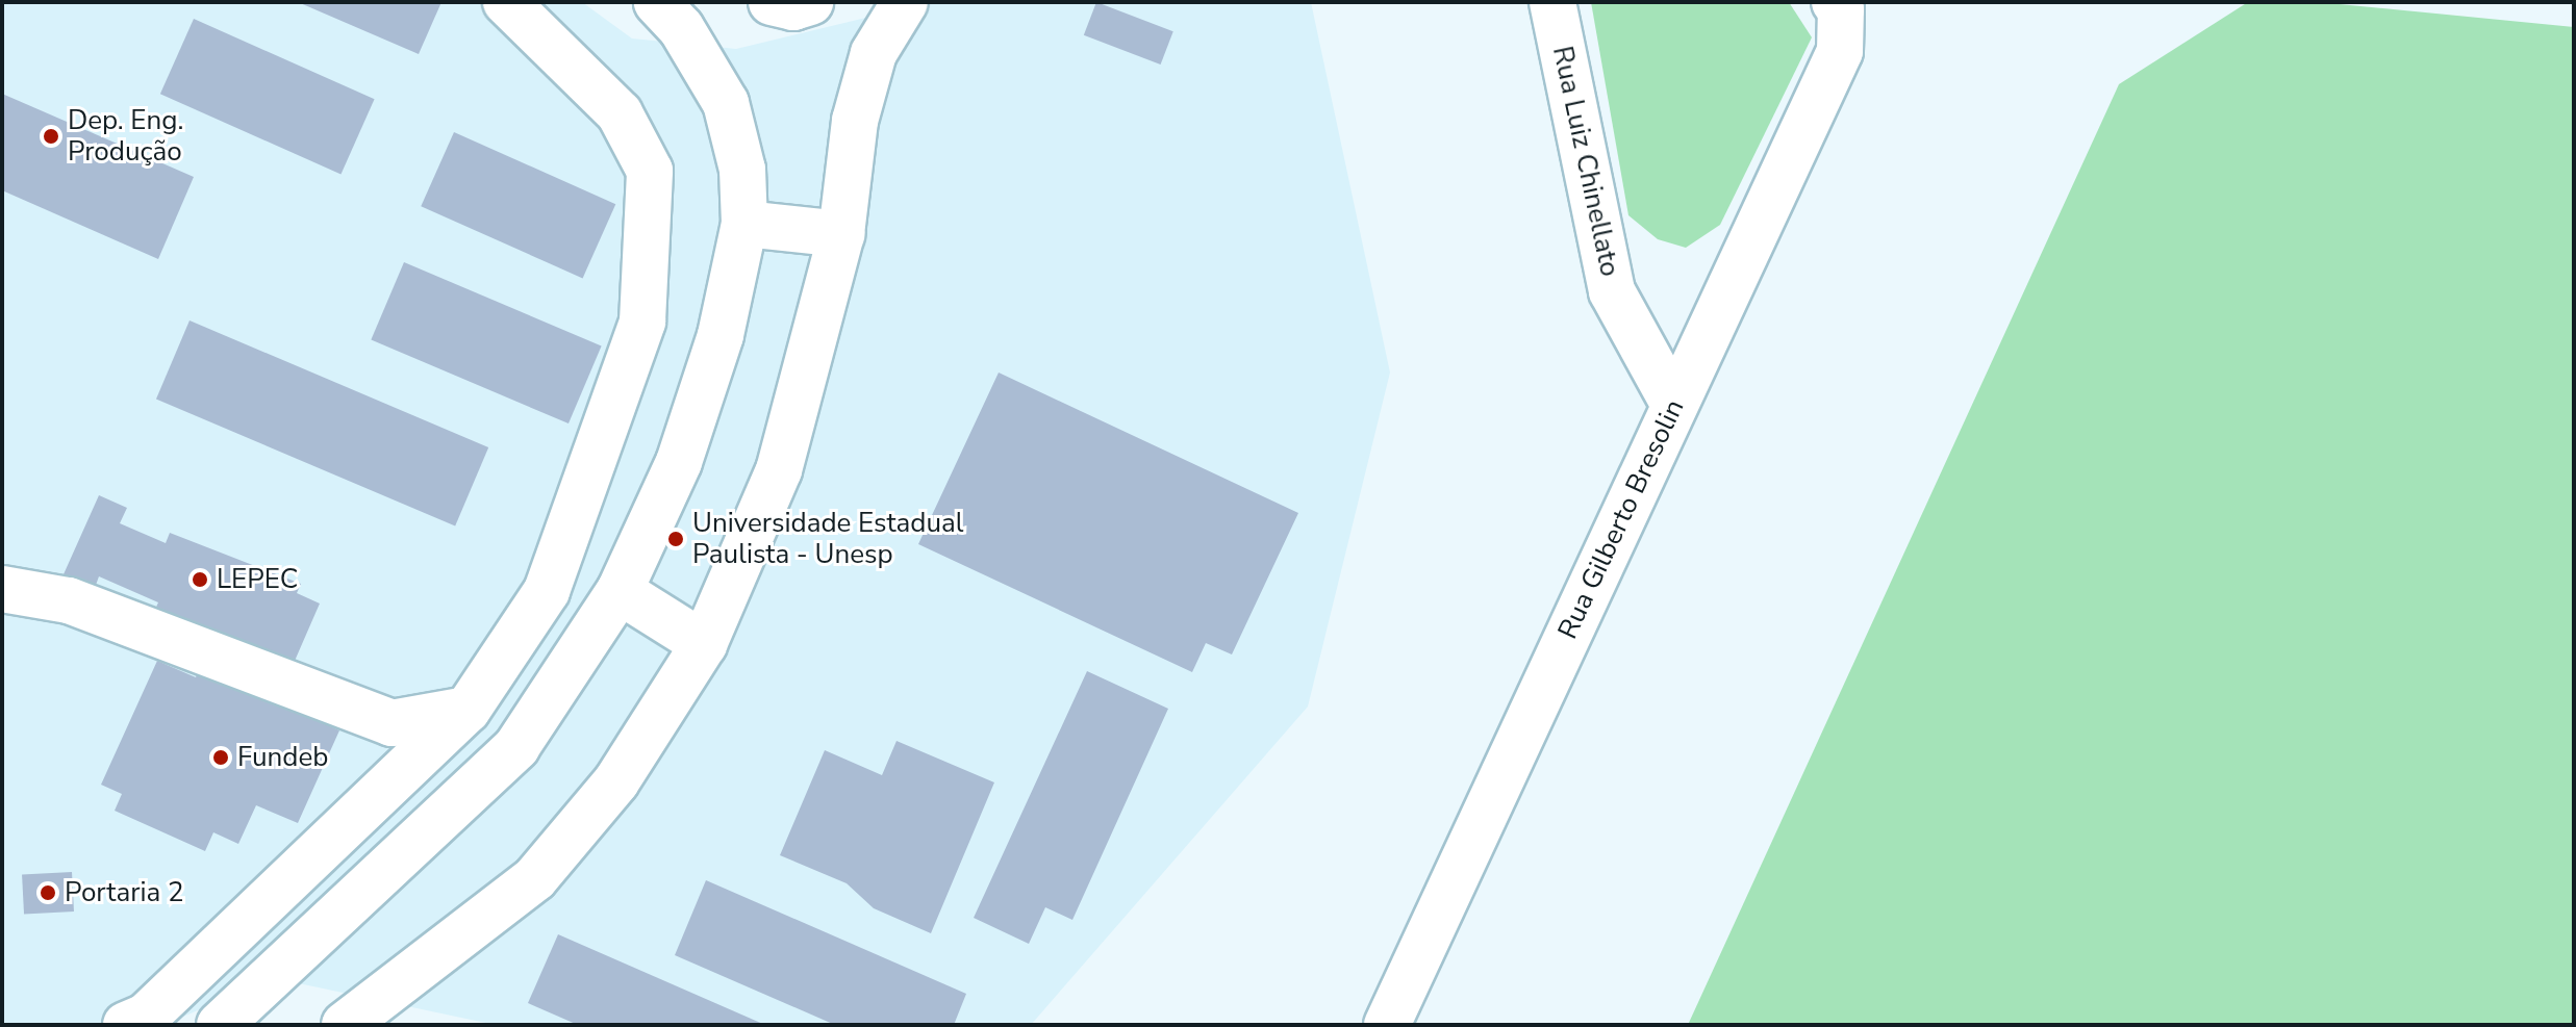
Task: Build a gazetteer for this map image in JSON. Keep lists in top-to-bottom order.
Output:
{
  "streets": {
    "main road": ["Rua Luiz Chinellato", "Rua Gilberto Bresolin"]
  },
  "crossings": [
    ["Rua Luiz Chinellato", "Rua Gilberto Bresolin"]
  ],
  "places": [
    "Dep. Eng. Produção",
    "Universidade Estadual Paulista - Unesp",
    "LEPEC",
    "Fundeb",
    "Portaria 2"
  ]
}
